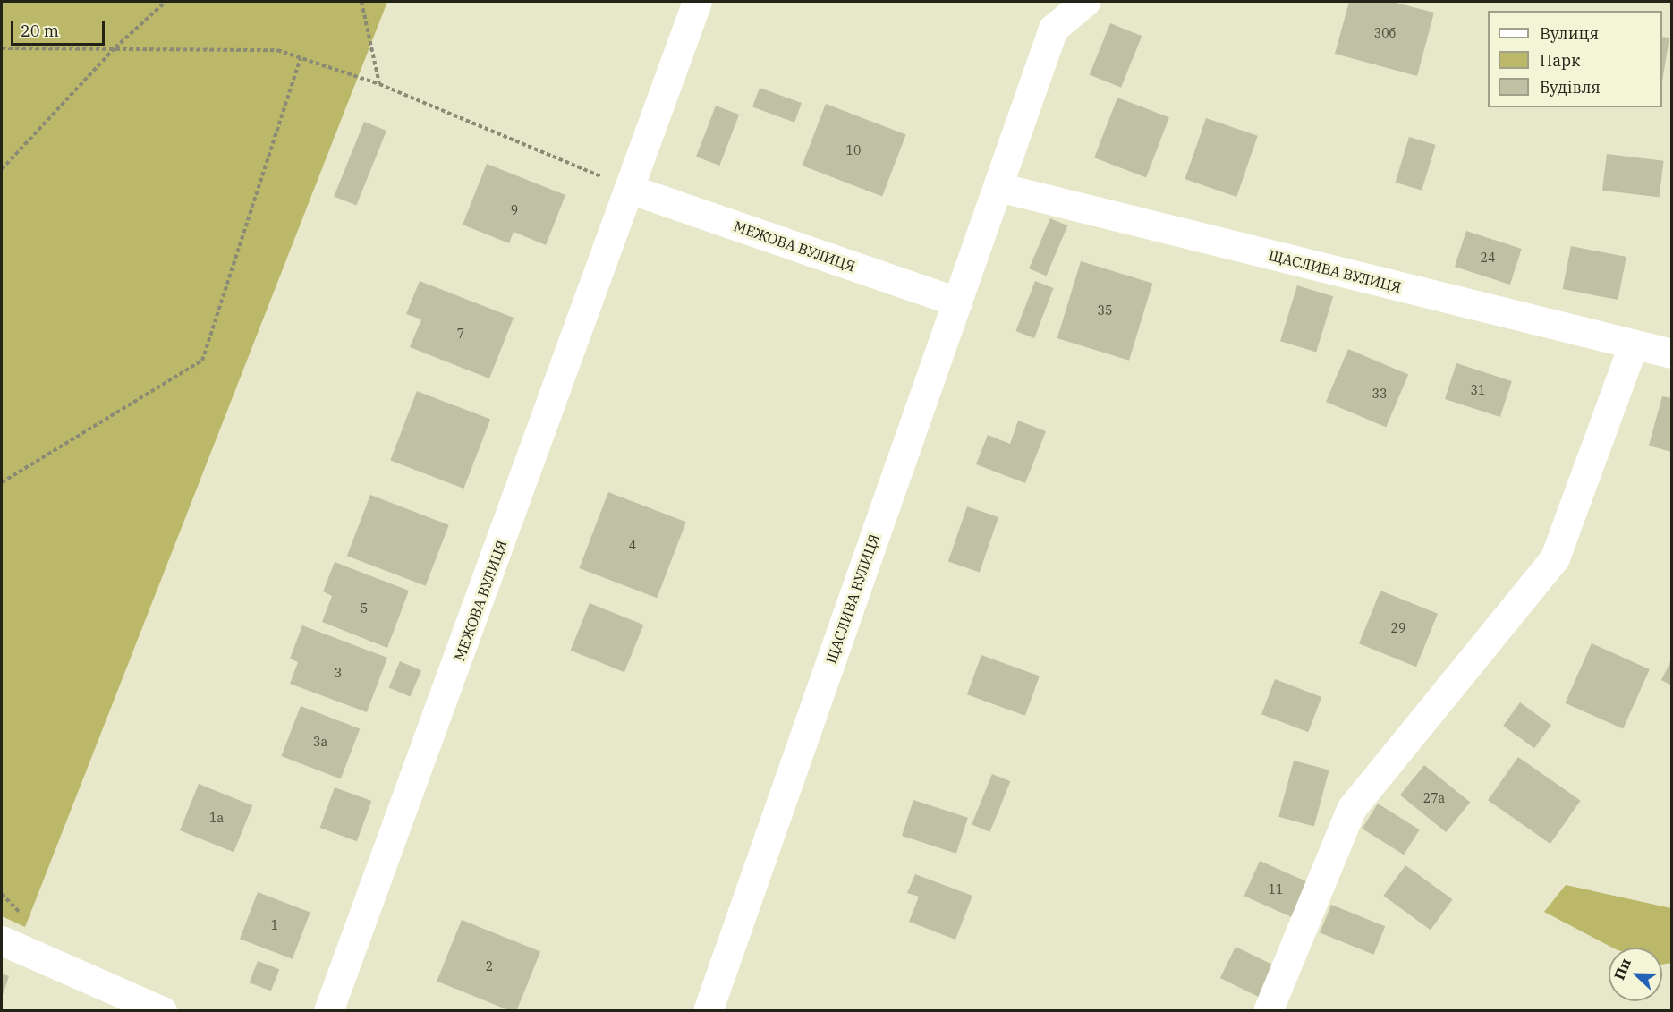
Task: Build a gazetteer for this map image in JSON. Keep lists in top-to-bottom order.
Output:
{
  "streets": {
    "street": ["МЕЖОВА ВУЛИЦЯ", "ЩАСЛИВА ВУЛИЦЯ"]
  },
  "crossings": [
    ["МЕЖОВА ВУЛИЦЯ", "ЩАСЛИВА ВУЛИЦЯ"]
  ],
  "house_numbers": [
    "30б",
    "10",
    "9",
    "24",
    "35",
    "7",
    "31",
    "33",
    "4",
    "5",
    "29",
    "3",
    "3а",
    "27a",
    "1а",
    "11",
    "1",
    "2"
  ],
  "legend": ["Вулиця", "Парк", "Будівля"],
  "scale_bar": "20 m",
  "north": "left"
}
